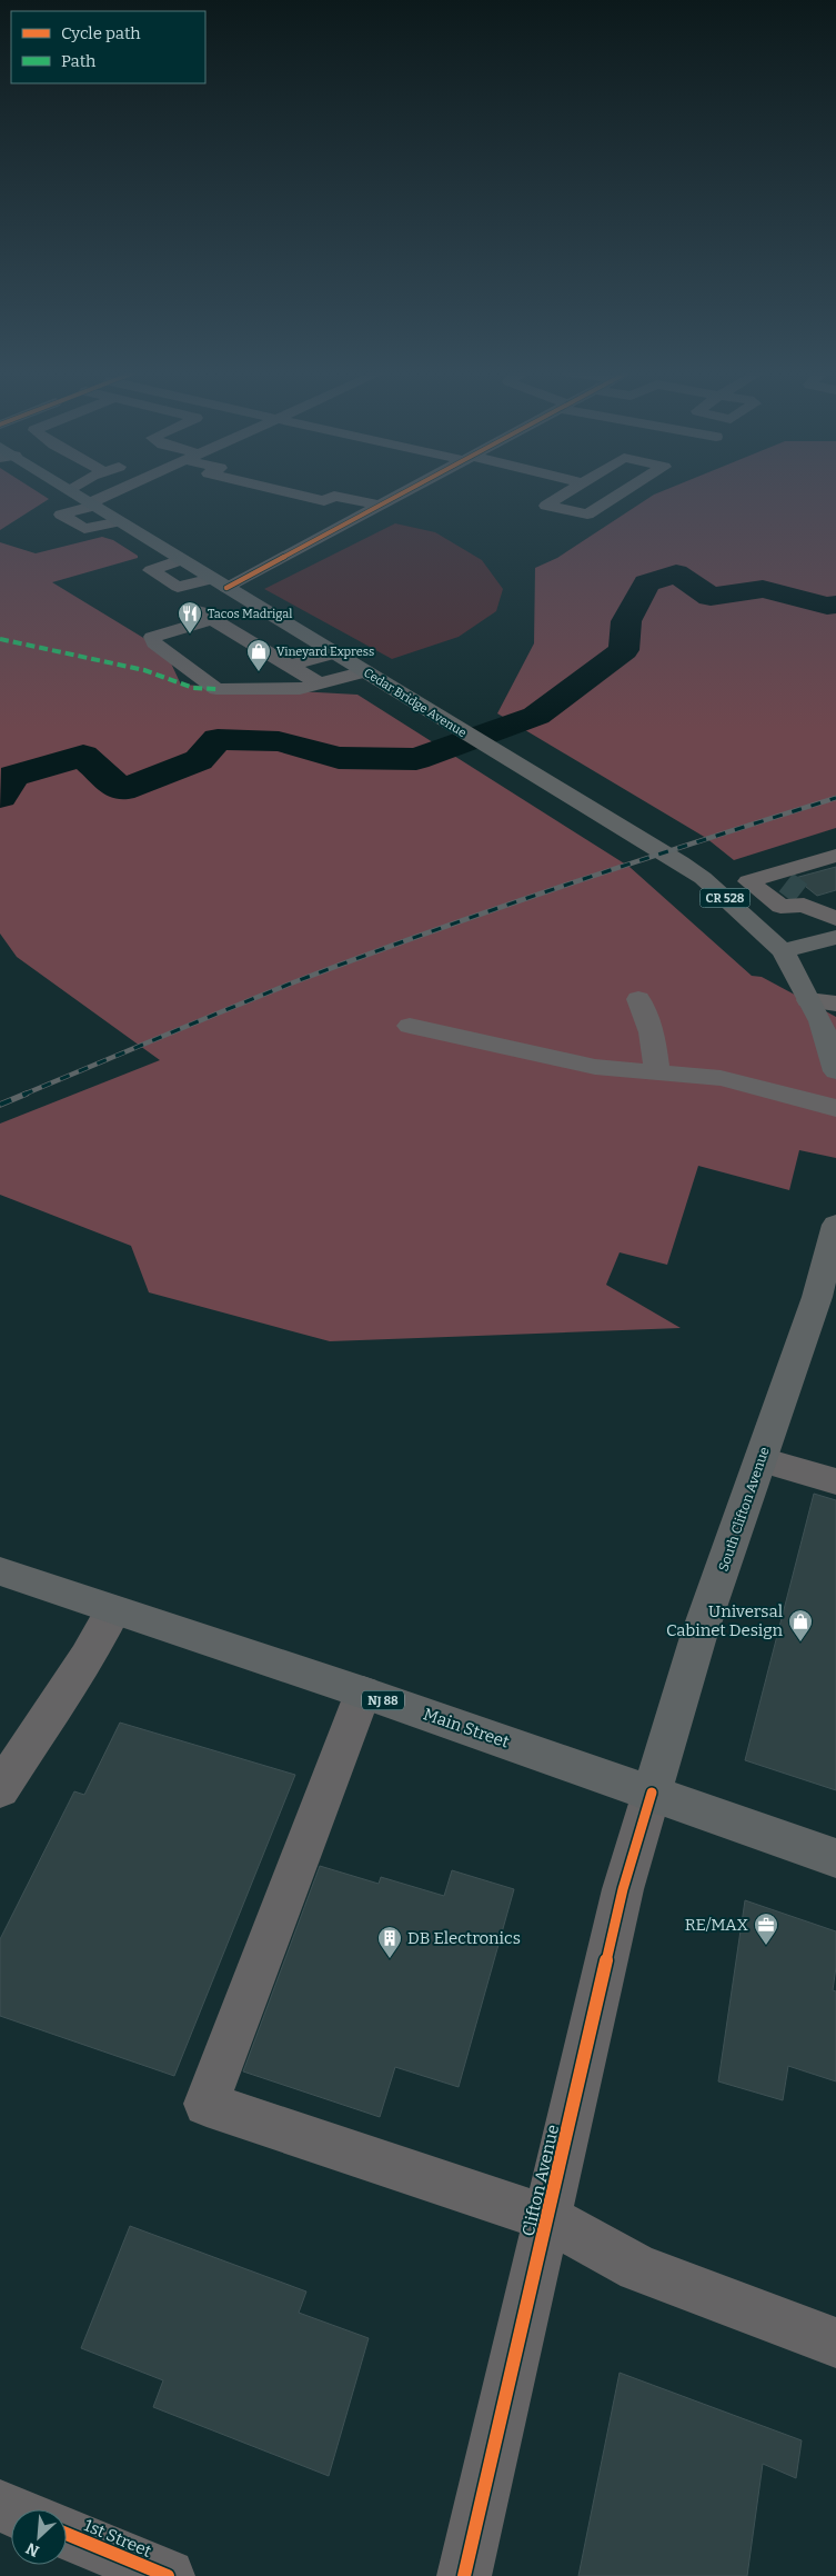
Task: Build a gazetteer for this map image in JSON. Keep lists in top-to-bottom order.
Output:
{
  "streets": {
    "main road": [
      "Cedar Bridge Avenue",
      "CR 528",
      "South Clifton Avenue",
      "NJ 88",
      "Main Street"
    ],
    "street": ["Clifton Avenue", "1st Street"]
  },
  "crossings": [
    ["Cedar Bridge Avenue", "CR 528"],
    ["South Clifton Avenue", "Main Street"],
    ["South Clifton Avenue", "Clifton Avenue"],
    ["Main Street", "Clifton Avenue"]
  ],
  "places": {
    "restaurant": ["Tacos Madrigal"],
    "shop": ["Vineyard Express", "Universal Cabinet Design"],
    "office": ["RE/MAX"],
    "building": ["DB Electronics"]
  },
  "legend": ["Cycle path", "Path"],
  "north": "bottom left"
}
